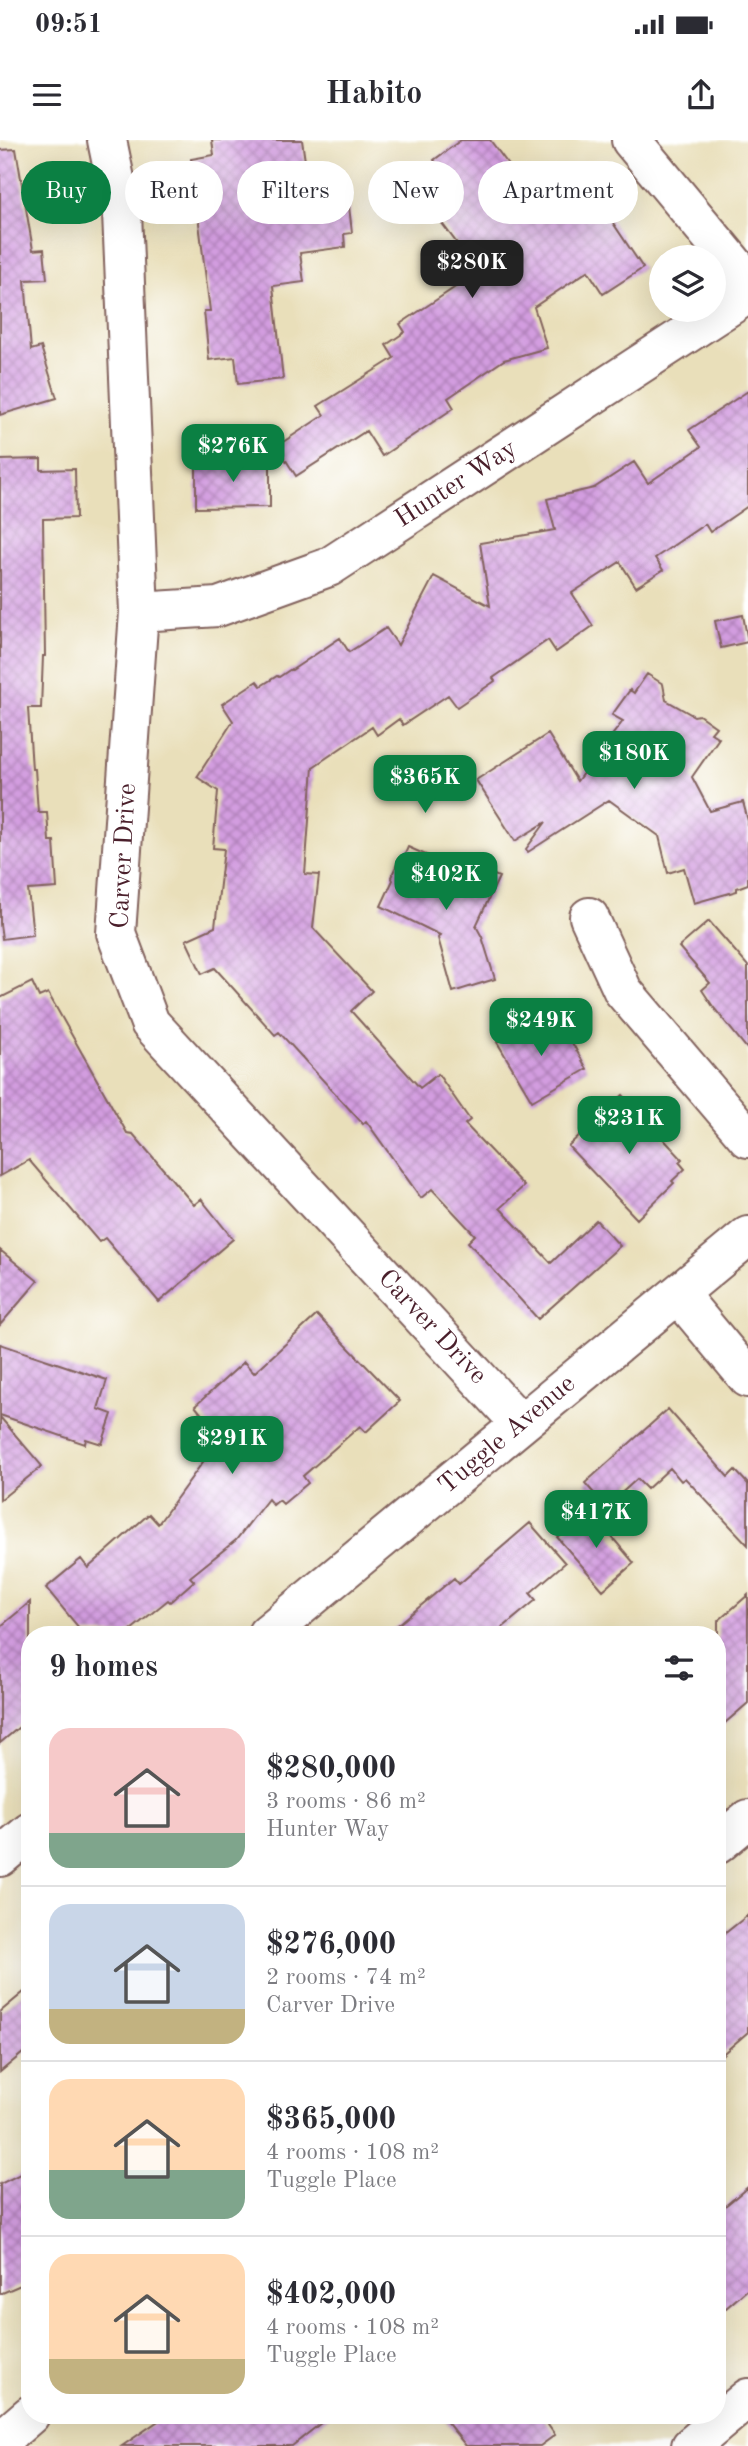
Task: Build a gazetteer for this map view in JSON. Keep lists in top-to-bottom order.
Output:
{
  "streets": {
    "street": ["Hunter Way", "Carver Drive", "Tuggle Avenue"]
  },
  "crossings": [
    ["Hunter Way", "Carver Drive"],
    ["Carver Drive", "Tuggle Avenue"]
  ],
  "page": {
    "status": "09:51",
    "header": "Habito",
    "chip": [
      "Buy",
      "Rent",
      "Filters",
      "New",
      "Apartment"
    ],
    "price": [
      "$280K",
      "$276K",
      "$180K",
      "$365K",
      "$402K",
      "$249K",
      "$231K",
      "$291K",
      "$417K"
    ],
    "heading": "9 homes",
    "list": [
      {
        "name": "$280,000",
        "note": "3 rooms · 86 m² · Hunter Way"
      },
      {
        "name": "$276,000",
        "note": "2 rooms · 74 m² · Carver Drive"
      },
      {
        "name": "$365,000",
        "note": "4 rooms · 108 m² · Tuggle Place"
      },
      {
        "name": "$402,000",
        "note": "4 rooms · 108 m² · Tuggle Place"
      }
    ]
  }
}
